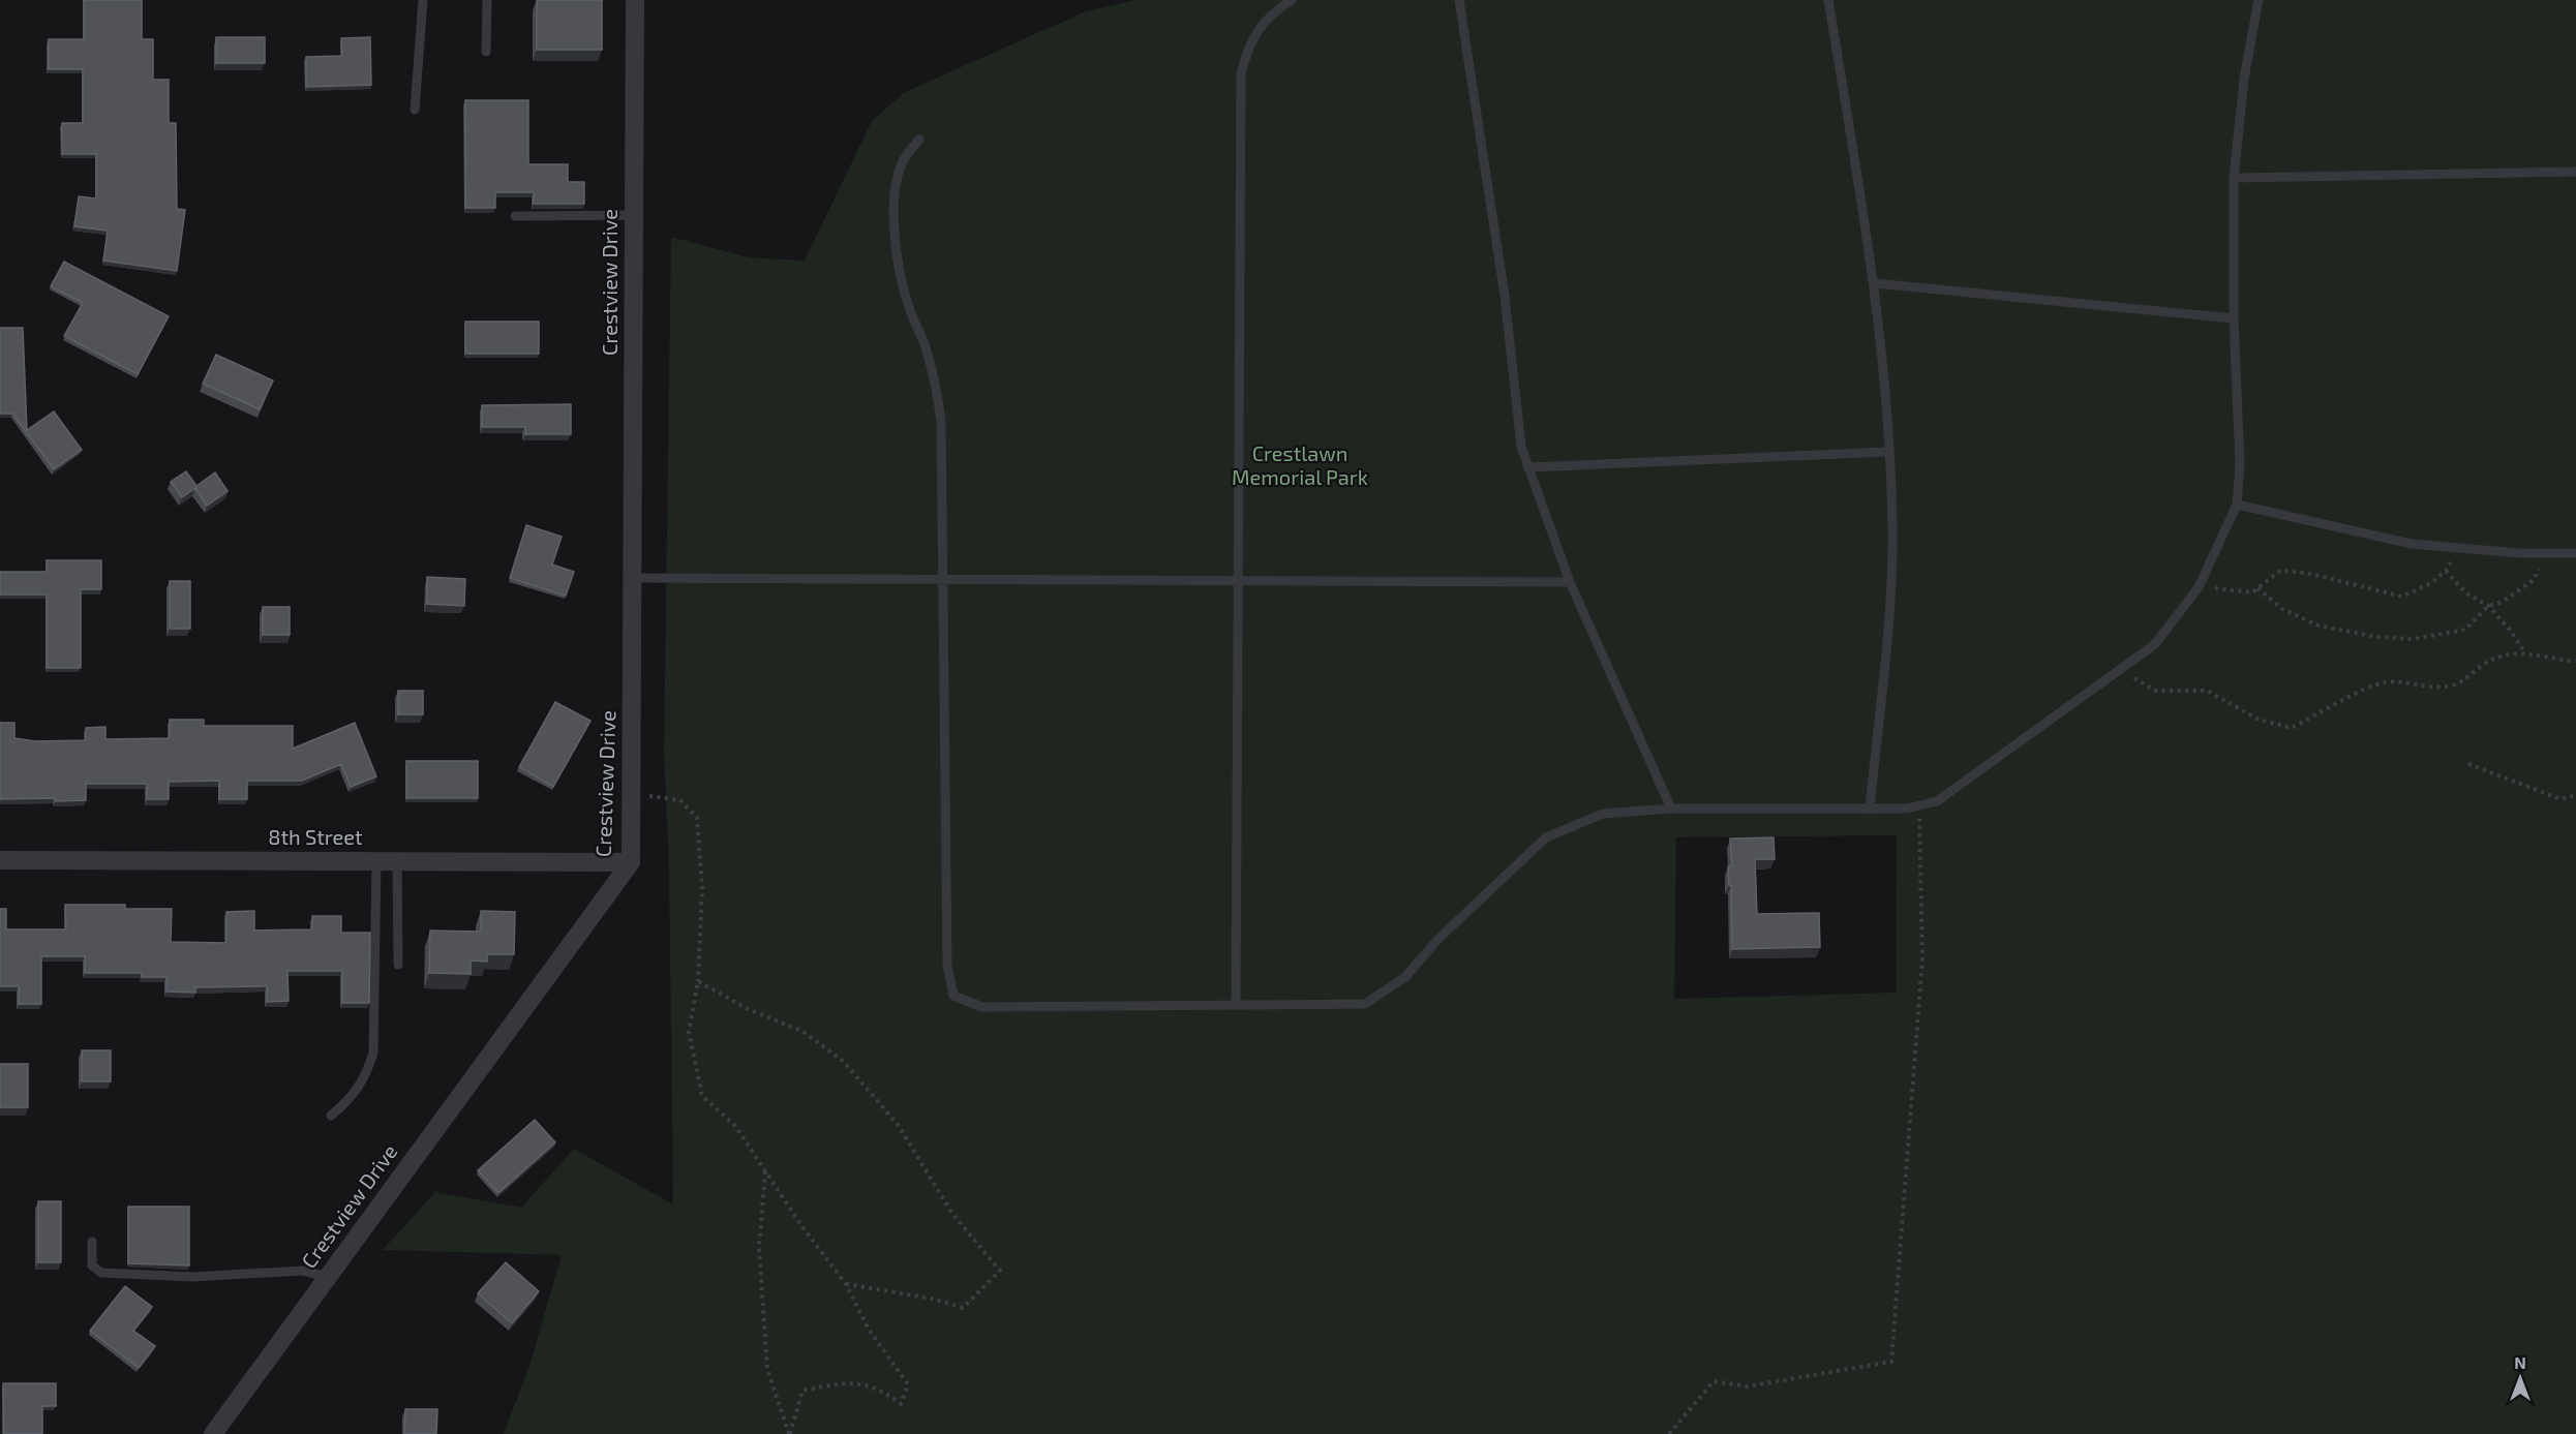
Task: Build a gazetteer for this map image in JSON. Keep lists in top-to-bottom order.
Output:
{
  "streets": {
    "street": ["Crestview Drive", "8th Street"]
  },
  "crossings": [
    ["Crestview Drive", "8th Street"]
  ],
  "parks": ["Crestlawn Memorial Park"],
  "north": "top"
}
